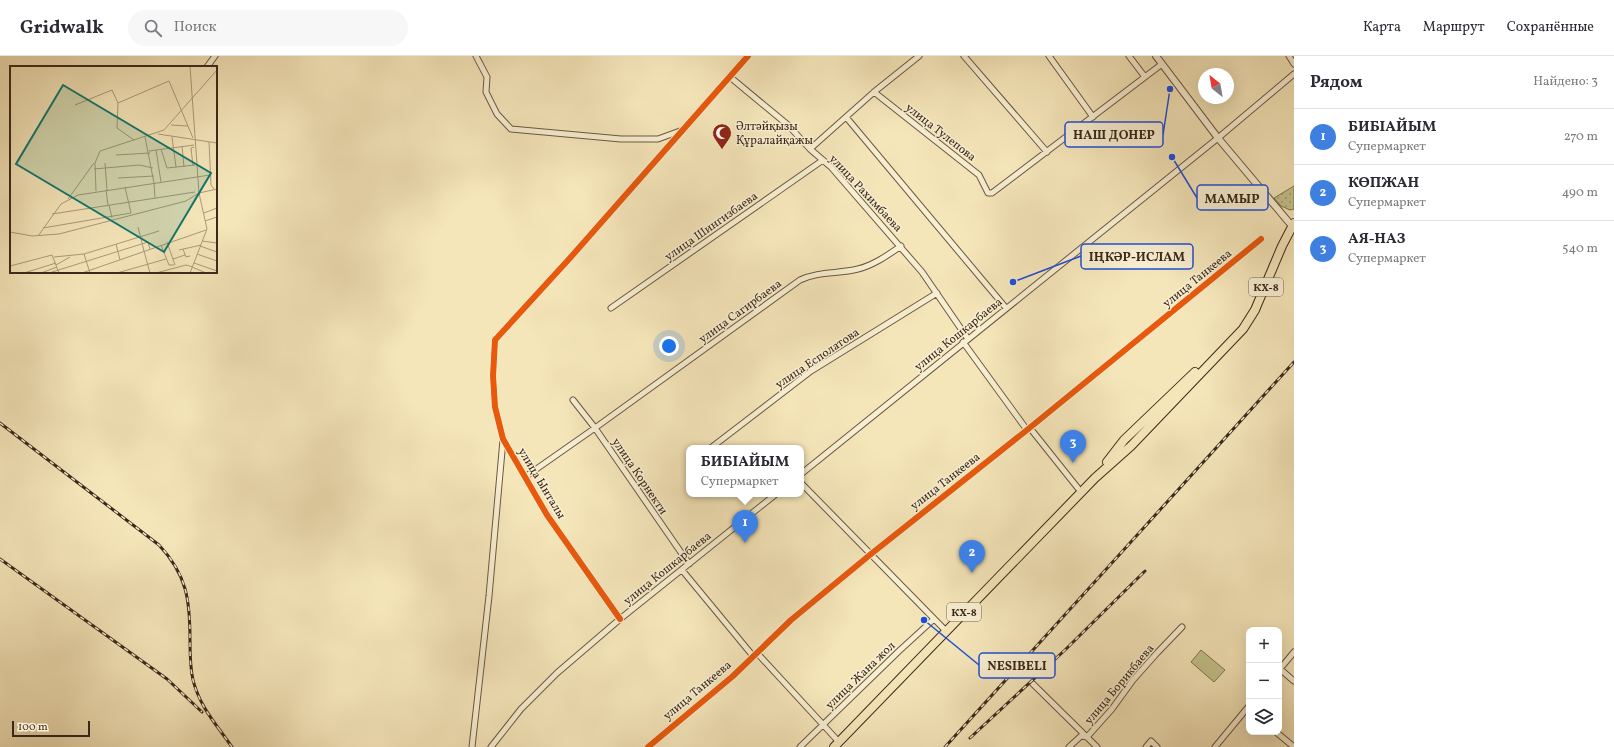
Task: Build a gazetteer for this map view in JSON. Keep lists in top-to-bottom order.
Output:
{
  "streets": {
    "main road": ["КХ-8"],
    "street": [
      "улица Тулепова",
      "улица Рахимбаева",
      "улица Шингизбаева",
      "улица Танкеева",
      "улица Сагирбаева",
      "улица Кошкарбаева",
      "улица Есполатова",
      "улица Корнекти",
      "улица Ынталы",
      "улица Жана жол",
      "улица Борикбаева"
    ]
  },
  "crossings": [
    ["улица Рахимбаева", "улица Шингизбаева"],
    ["улица Рахимбаева", "улица Танкеева"],
    ["улица Рахимбаева", "КХ-8"],
    ["улица Рахимбаева", "улица Сагирбаева"],
    ["улица Рахимбаева", "улица Кошкарбаева"],
    ["улица Рахимбаева", "улица Есполатова"],
    ["улица Сагирбаева", "улица Корнекти"],
    ["улица Сагирбаева", "улица Ынталы"],
    ["улица Кошкарбаева", "улица Корнекти"],
    ["улица Кошкарбаева", "улица Ынталы"]
  ],
  "places": {
    "other": [
      "НАШ ДОНЕР",
      "МАМЫР",
      "ІҢКӘР-ИСЛАМ",
      "NESIBELI"
    ],
    "mosque": ["Әлтәйқызы Құралайқажы"]
  },
  "scale_bar": "100 m",
  "north": "top left",
  "page": {
    "header": "Gridwalk",
    "search": "Поиск",
    "nav": ["Карта", "Маршрут", "Сохранённые"],
    "heading": ["Рядом", "Найдено: 3"],
    "list": [
      {
        "mark": "1",
        "name": "БИБІАЙЫМ",
        "note": "Супермаркет",
        "value": "270 m"
      },
      {
        "mark": "2",
        "name": "КӨПЖАН",
        "note": "Супермаркет",
        "value": "490 m"
      },
      {
        "mark": "3",
        "name": "АЯ-НАЗ",
        "note": "Супермаркет",
        "value": "540 m"
      }
    ],
    "pins": ["3", "1", "2"],
    "popup": ["БИБІАЙЫМ", "Супермаркет"],
    "map_buttons": ["+", "−"],
    "scale": "100 m"
  }
}
